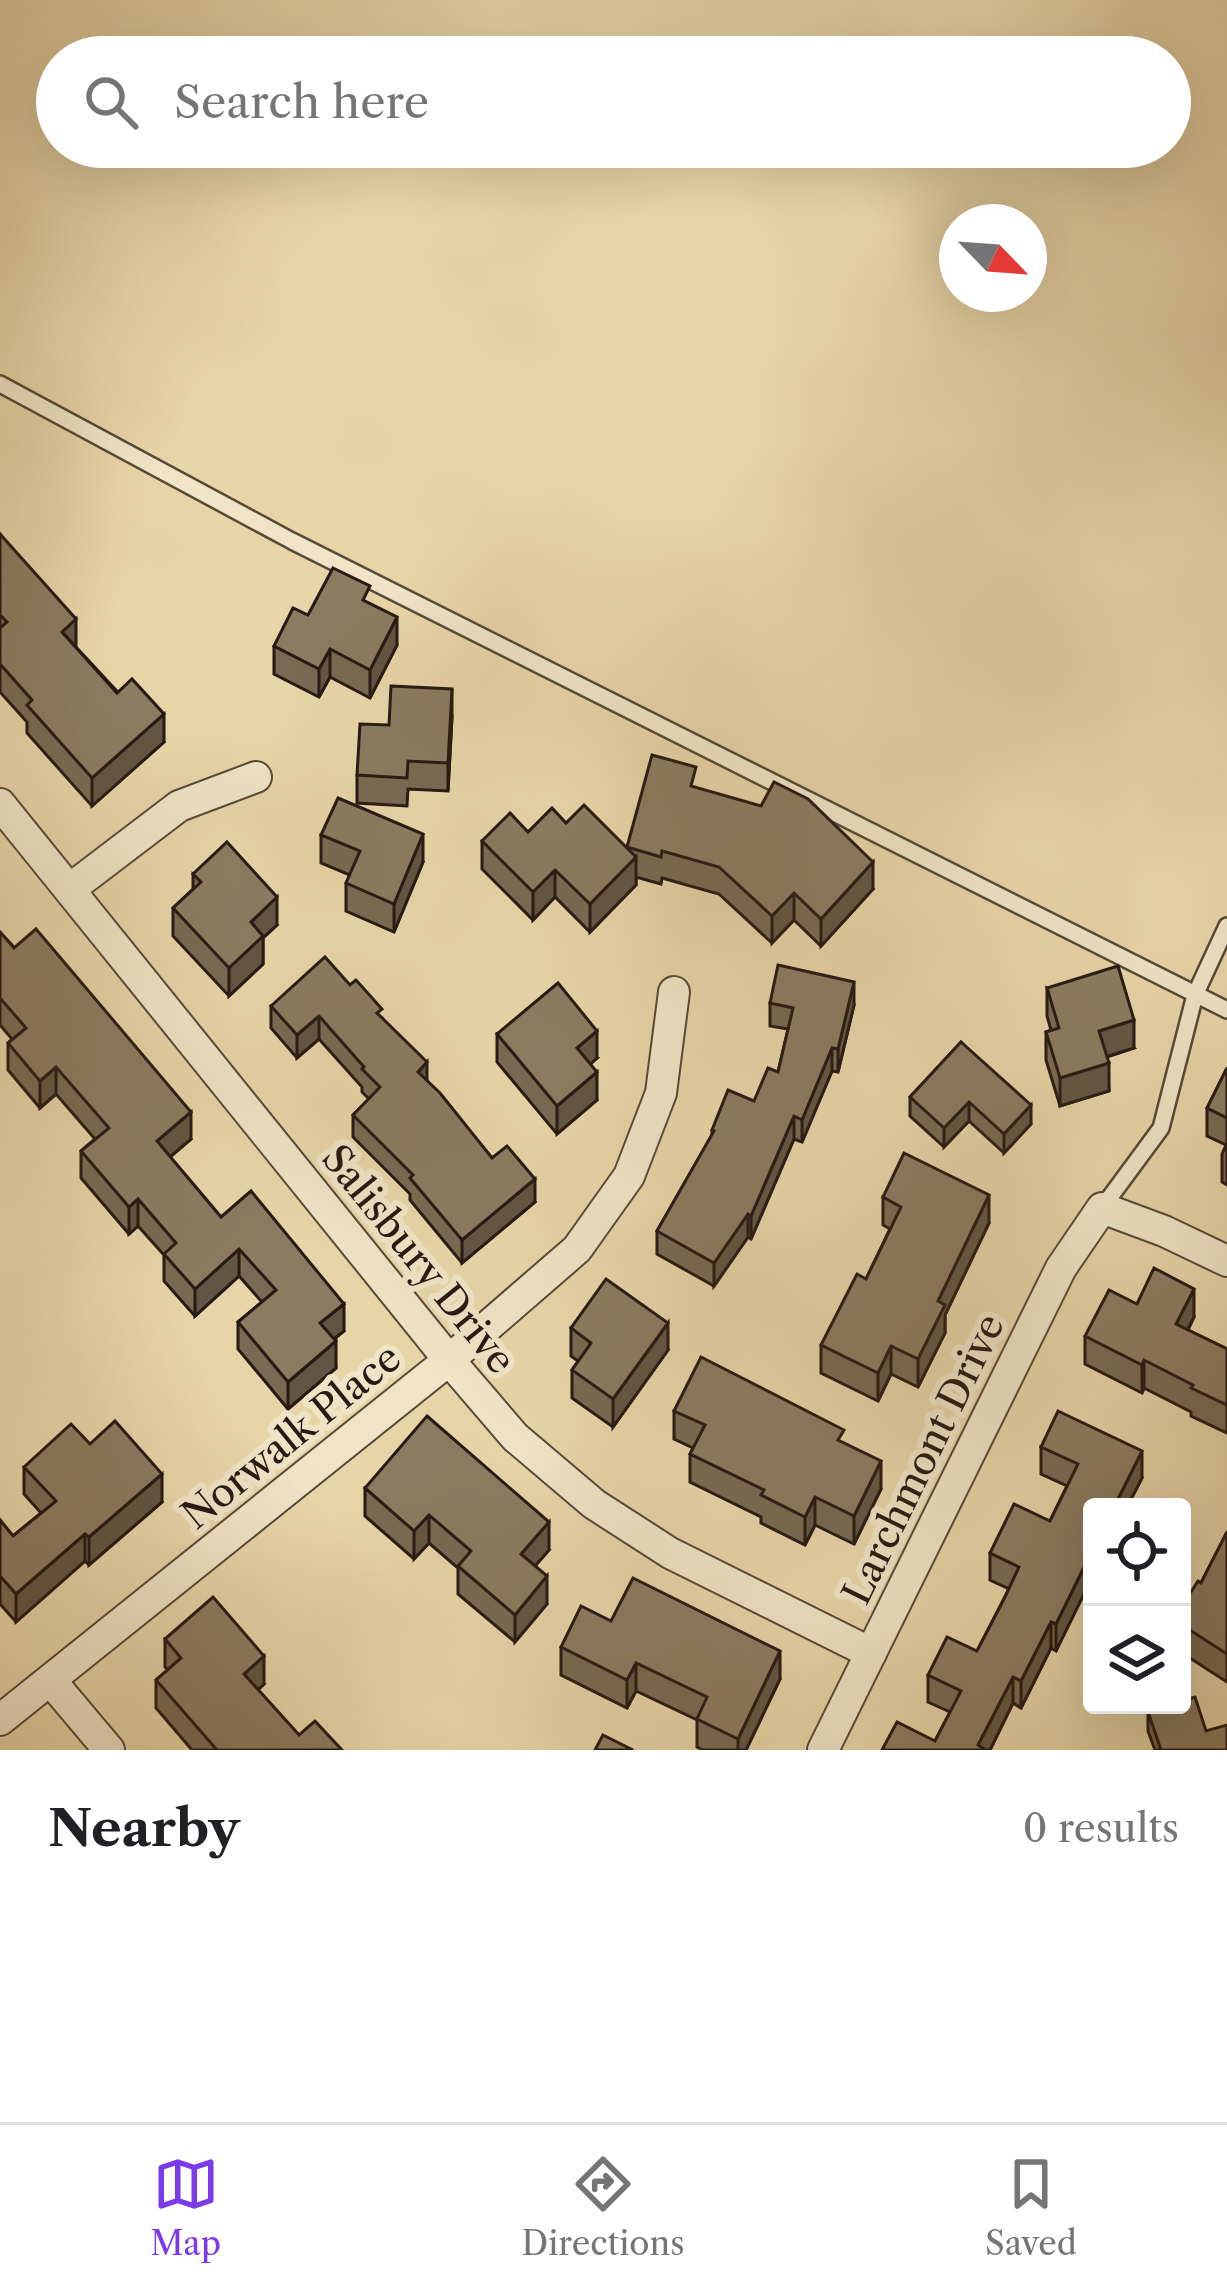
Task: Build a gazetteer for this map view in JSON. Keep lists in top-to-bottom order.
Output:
{
  "streets": {
    "street": ["Salisbury Drive", "Norwalk Place", "Larchmont Drive"]
  },
  "crossings": [
    ["Salisbury Drive", "Norwalk Place"],
    ["Salisbury Drive", "Larchmont Drive"]
  ],
  "north": "bottom right",
  "page": {
    "search": "Search here",
    "heading": ["Nearby", "0 results"],
    "nav": ["Map", "Directions", "Saved"]
  }
}
